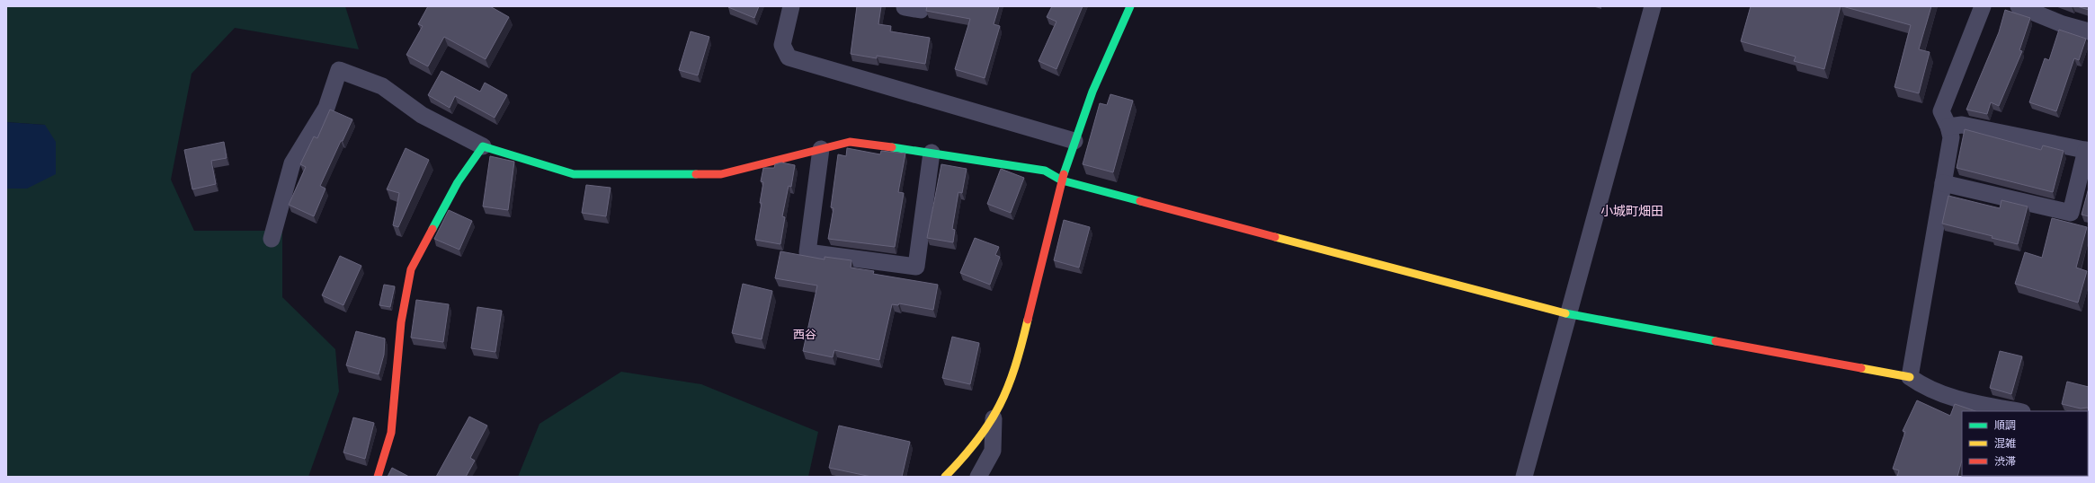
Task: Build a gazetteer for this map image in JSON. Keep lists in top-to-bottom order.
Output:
{
  "districts": ["小城町畑田", "西谷"],
  "legend": ["順調", "混雑", "渋滞"]
}
